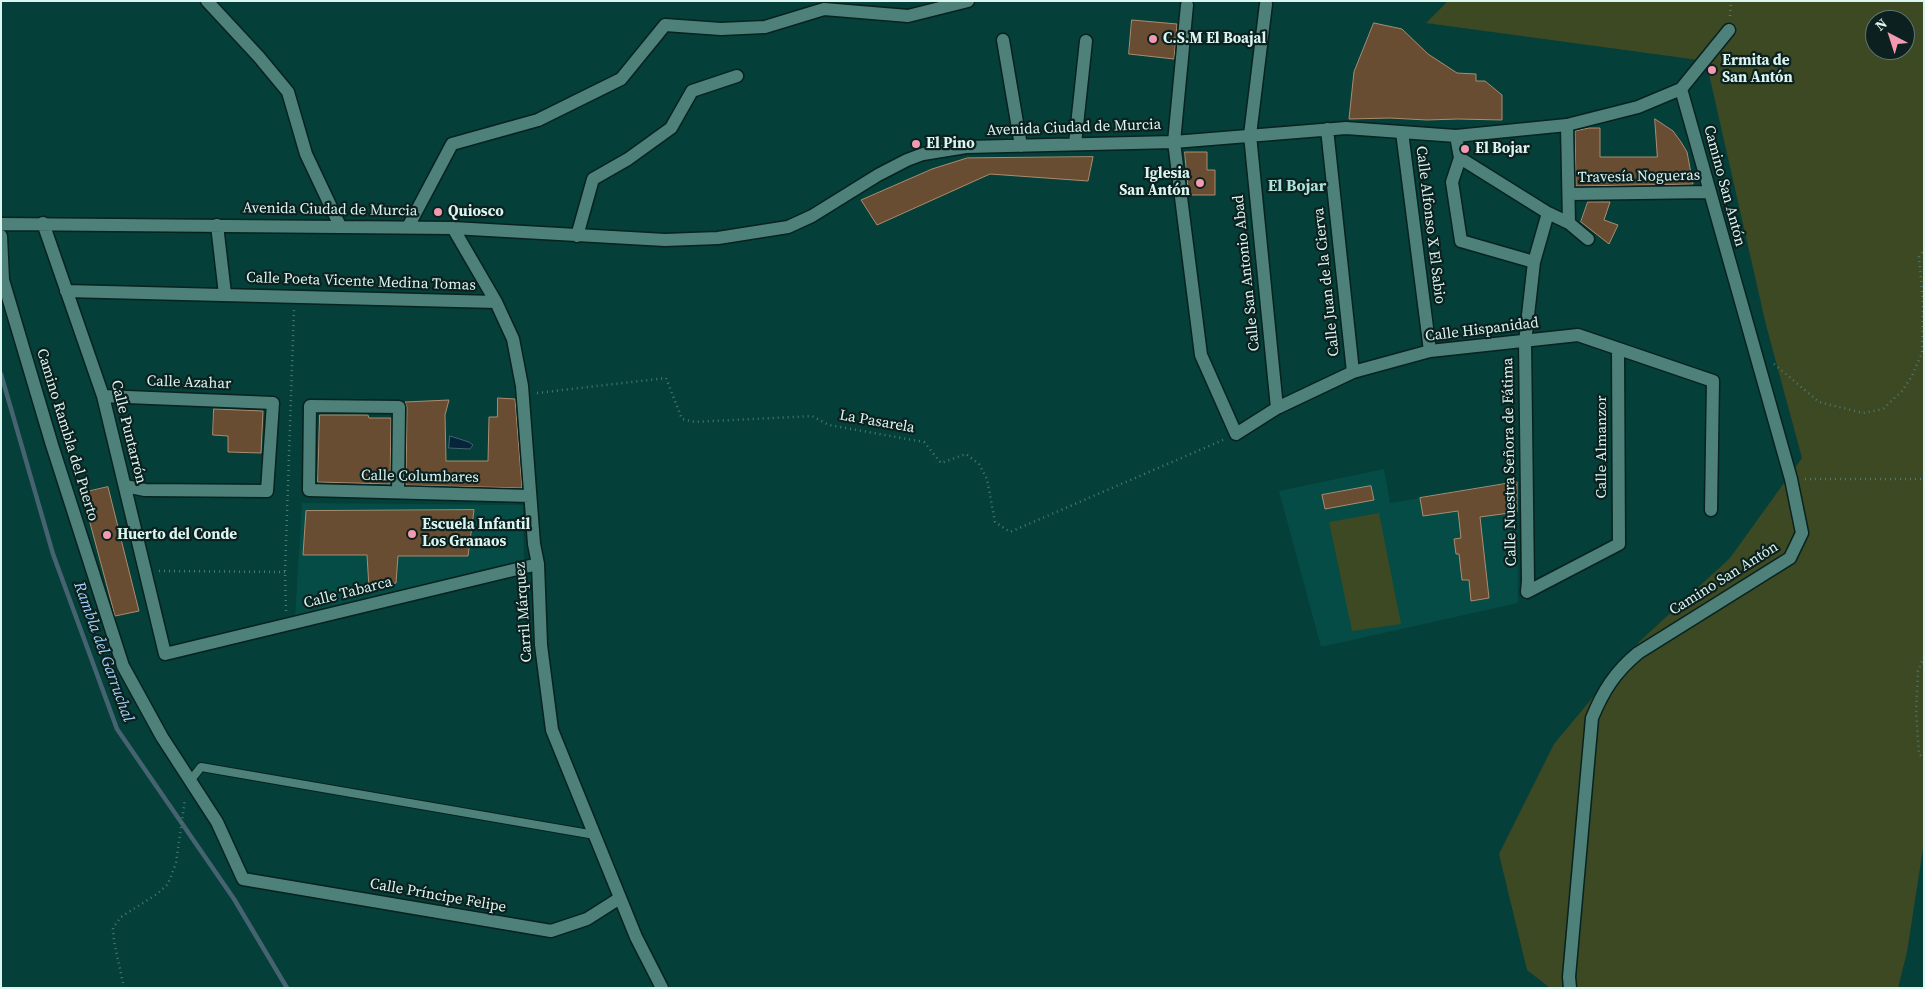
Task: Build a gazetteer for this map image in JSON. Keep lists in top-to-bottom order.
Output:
{
  "streets": {
    "street": [
      "Avenida Ciudad de Murcia",
      "Travesía Nogueras",
      "Camino San Antón",
      "Calle Alfonso X El Sabio",
      "Calle San Antonio Abad",
      "Calle Poeta Vicente Medina Tomas",
      "Calle Juan de la Cierva",
      "Calle Hispanidad",
      "Calle Azahar",
      "Calle Puntarrón",
      "Camino Rambla del Puerto",
      "Calle Almanzor",
      "Calle Nuestra Señora de Fátima",
      "Calle Columbares",
      "Calle Tabarca",
      "Carril Márquez",
      "Calle Príncipe Felipe"
    ],
    "path": ["La Pasarela"]
  },
  "crossings": [
    ["Avenida Ciudad de Murcia", "Camino San Antón"],
    ["Avenida Ciudad de Murcia", "Calle Alfonso X El Sabio"],
    ["Avenida Ciudad de Murcia", "Calle San Antonio Abad"],
    ["Avenida Ciudad de Murcia", "Calle Poeta Vicente Medina Tomas"],
    ["Avenida Ciudad de Murcia", "Calle Juan de la Cierva"],
    ["Avenida Ciudad de Murcia", "Calle Puntarrón"],
    ["Avenida Ciudad de Murcia", "Carril Márquez"],
    ["Travesía Nogueras", "Camino San Antón"],
    ["Calle Alfonso X El Sabio", "Calle Hispanidad"],
    ["Calle San Antonio Abad", "Calle Hispanidad"],
    ["Calle Poeta Vicente Medina Tomas", "Calle Puntarrón"],
    ["Calle Poeta Vicente Medina Tomas", "Carril Márquez"],
    ["Calle Juan de la Cierva", "Calle Hispanidad"],
    ["Calle Hispanidad", "La Pasarela"],
    ["Calle Hispanidad", "Calle Almanzor"],
    ["Calle Hispanidad", "Calle Nuestra Señora de Fátima"],
    ["Calle Azahar", "Calle Puntarrón"],
    ["La Pasarela", "Carril Márquez"],
    ["Calle Puntarrón", "Calle Tabarca"],
    ["Camino Rambla del Puerto", "Calle Príncipe Felipe"],
    ["Calle Almanzor", "Calle Nuestra Señora de Fátima"],
    ["Calle Columbares", "Carril Márquez"],
    ["Calle Tabarca", "Carril Márquez"],
    ["Carril Márquez", "Calle Príncipe Felipe"]
  ],
  "districts": ["El Bojar"],
  "water": ["Rambla del Garruchal"],
  "places": [
    "C.S.M El Boajal",
    "Ermita de San Antón",
    "El Pino",
    "El Bojar",
    "Iglesia San Antón",
    "Quiosco",
    "Escuela Infantil Los Granaos",
    "Huerto del Conde"
  ],
  "north": "top left"
}
